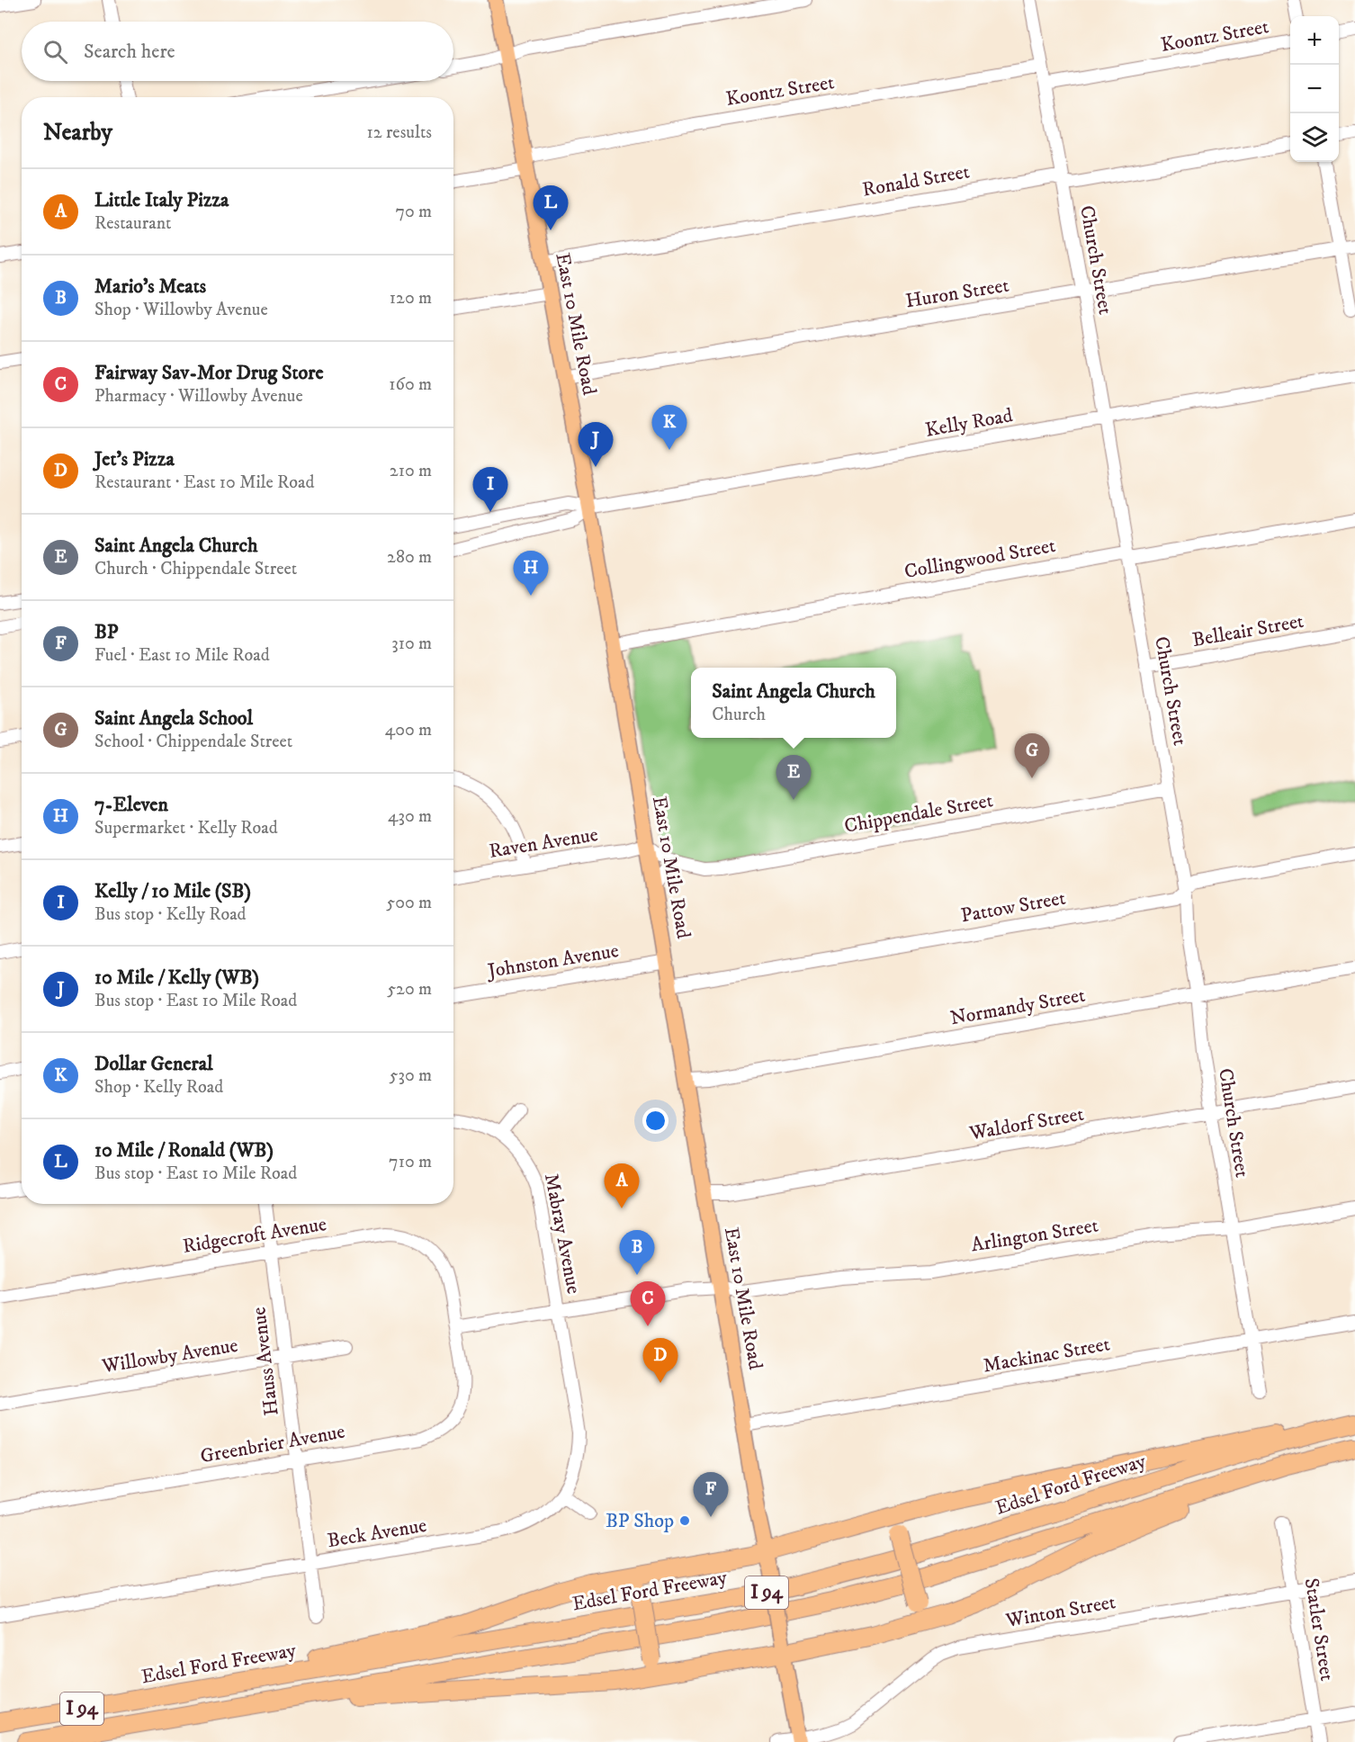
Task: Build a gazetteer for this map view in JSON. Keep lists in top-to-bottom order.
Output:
{
  "streets": {
    "highway": ["Edsel Ford Freeway", "I 94"],
    "main road": ["East 10 Mile Road"],
    "street": [
      "Koontz Street",
      "Ronald Street",
      "Church Street",
      "Huron Street",
      "Kelly Road",
      "Collingwood Street",
      "Belleair Street",
      "Chippendale Street",
      "Raven Avenue",
      "Pattow Street",
      "Johnston Avenue",
      "Normandy Street",
      "Waldorf Street",
      "Mabray Avenue",
      "Ridgecroft Avenue",
      "Arlington Street",
      "Mackinac Street",
      "Willowby Avenue",
      "Hauss Avenue",
      "Greenbrier Avenue",
      "Beck Avenue",
      "Winton Street",
      "Statler Street"
    ]
  },
  "crossings": [
    ["Koontz Street", "Church Street"],
    ["Koontz Street", "East 10 Mile Road"],
    ["Ronald Street", "Church Street"],
    ["Ronald Street", "East 10 Mile Road"],
    ["Church Street", "Huron Street"],
    ["Church Street", "Kelly Road"],
    ["Church Street", "Collingwood Street"],
    ["Church Street", "Belleair Street"],
    ["Church Street", "Chippendale Street"],
    ["Church Street", "Pattow Street"],
    ["Church Street", "Normandy Street"],
    ["Church Street", "Waldorf Street"],
    ["Church Street", "Arlington Street"],
    ["Church Street", "Mackinac Street"],
    ["Huron Street", "East 10 Mile Road"],
    ["East 10 Mile Road", "Kelly Road"],
    ["East 10 Mile Road", "Collingwood Street"],
    ["East 10 Mile Road", "Chippendale Street"],
    ["East 10 Mile Road", "Raven Avenue"],
    ["East 10 Mile Road", "Pattow Street"],
    ["East 10 Mile Road", "Johnston Avenue"],
    ["East 10 Mile Road", "Normandy Street"],
    ["East 10 Mile Road", "Waldorf Street"],
    ["East 10 Mile Road", "Arlington Street"],
    ["East 10 Mile Road", "Mackinac Street"],
    ["East 10 Mile Road", "Winton Street"],
    ["Chippendale Street", "Raven Avenue"],
    ["Mabray Avenue", "Arlington Street"],
    ["Mabray Avenue", "Beck Avenue"],
    ["Ridgecroft Avenue", "Hauss Avenue"],
    ["Ridgecroft Avenue", "Greenbrier Avenue"],
    ["Arlington Street", "Beck Avenue"],
    ["Willowby Avenue", "Hauss Avenue"],
    ["Hauss Avenue", "Greenbrier Avenue"],
    ["Hauss Avenue", "Beck Avenue"],
    ["Winton Street", "Statler Street"]
  ],
  "places": ["BP Shop"],
  "page": {
    "map_buttons": ["+", "−"],
    "search": "Search here",
    "heading": ["Nearby", "12 results"],
    "list": [
      {
        "mark": "A",
        "name": "Little Italy Pizza",
        "note": "Restaurant",
        "value": "70 m"
      },
      {
        "mark": "B",
        "name": "Mario's Meats",
        "note": "Shop · Willowby Avenue",
        "value": "120 m"
      },
      {
        "mark": "C",
        "name": "Fairway Sav-Mor Drug Store",
        "note": "Pharmacy · Willowby Avenue",
        "value": "160 m"
      },
      {
        "mark": "D",
        "name": "Jet's Pizza",
        "note": "Restaurant · East 10 Mile Road",
        "value": "210 m"
      },
      {
        "mark": "E",
        "name": "Saint Angela Church",
        "note": "Church · Chippendale Street",
        "value": "280 m"
      },
      {
        "mark": "F",
        "name": "BP",
        "note": "Fuel · East 10 Mile Road",
        "value": "310 m"
      },
      {
        "mark": "G",
        "name": "Saint Angela School",
        "note": "School · Chippendale Street",
        "value": "400 m"
      },
      {
        "mark": "H",
        "name": "7-Eleven",
        "note": "Supermarket · Kelly Road",
        "value": "430 m"
      },
      {
        "mark": "I",
        "name": "Kelly / 10 Mile (SB)",
        "note": "Bus stop · Kelly Road",
        "value": "500 m"
      },
      {
        "mark": "J",
        "name": "10 Mile / Kelly (WB)",
        "note": "Bus stop · East 10 Mile Road",
        "value": "520 m"
      },
      {
        "mark": "K",
        "name": "Dollar General",
        "note": "Shop · Kelly Road",
        "value": "530 m"
      },
      {
        "mark": "L",
        "name": "10 Mile / Ronald (WB)",
        "note": "Bus stop · East 10 Mile Road",
        "value": "710 m"
      }
    ],
    "pins": [
      "L",
      "K",
      "J",
      "I",
      "H",
      "G",
      "E",
      "A",
      "B",
      "C",
      "D",
      "F"
    ],
    "popup": ["Saint Angela Church", "Church"]
  }
}
